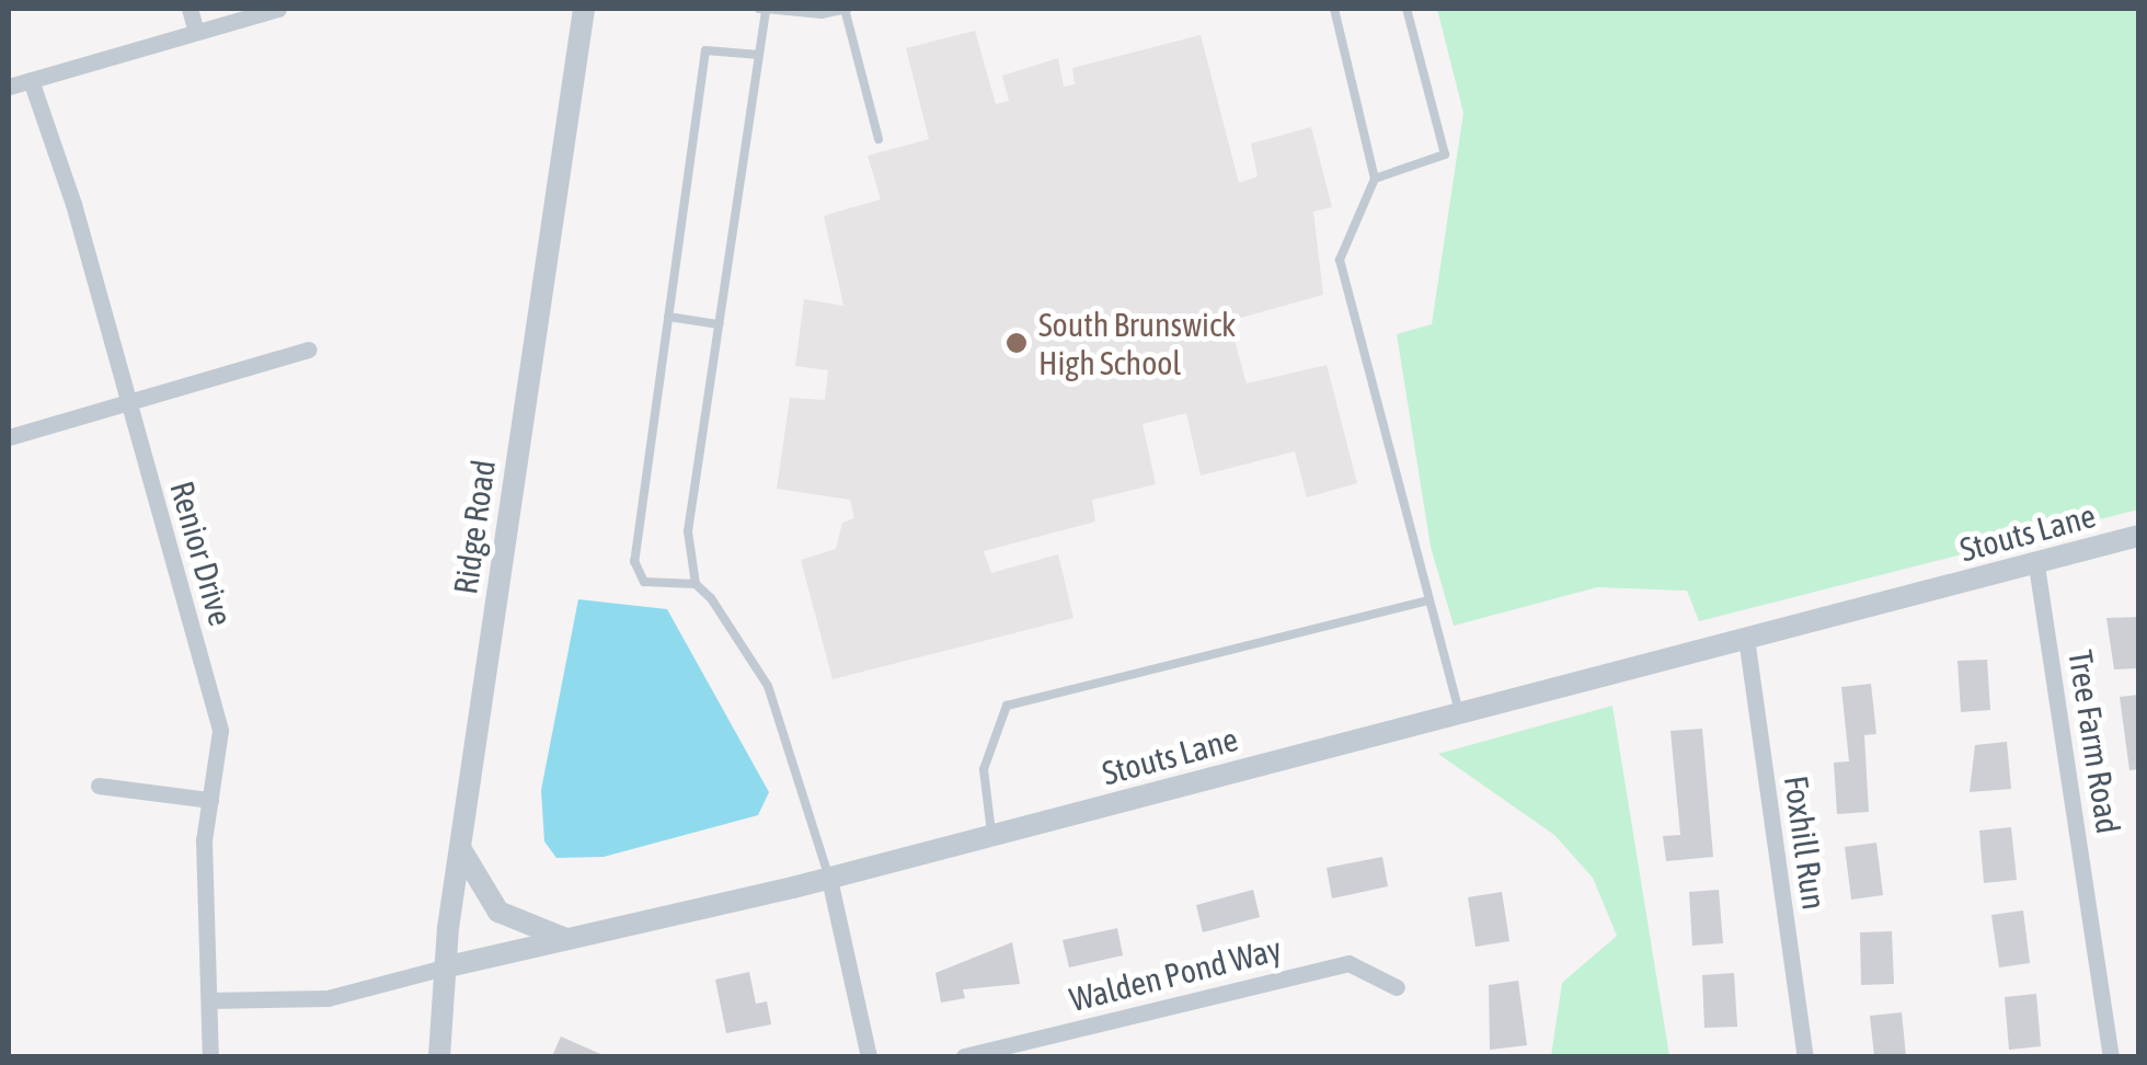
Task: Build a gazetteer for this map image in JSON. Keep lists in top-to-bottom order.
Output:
{
  "streets": {
    "street": [
      "Ridge Road",
      "Stouts Lane",
      "Renior Drive",
      "Tree Farm Road",
      "Foxhill Run",
      "Walden Pond Way"
    ]
  },
  "crossings": [
    ["Ridge Road", "Stouts Lane"],
    ["Stouts Lane", "Renior Drive"],
    ["Stouts Lane", "Tree Farm Road"],
    ["Stouts Lane", "Foxhill Run"]
  ],
  "places": ["South Brunswick High School"]
}
